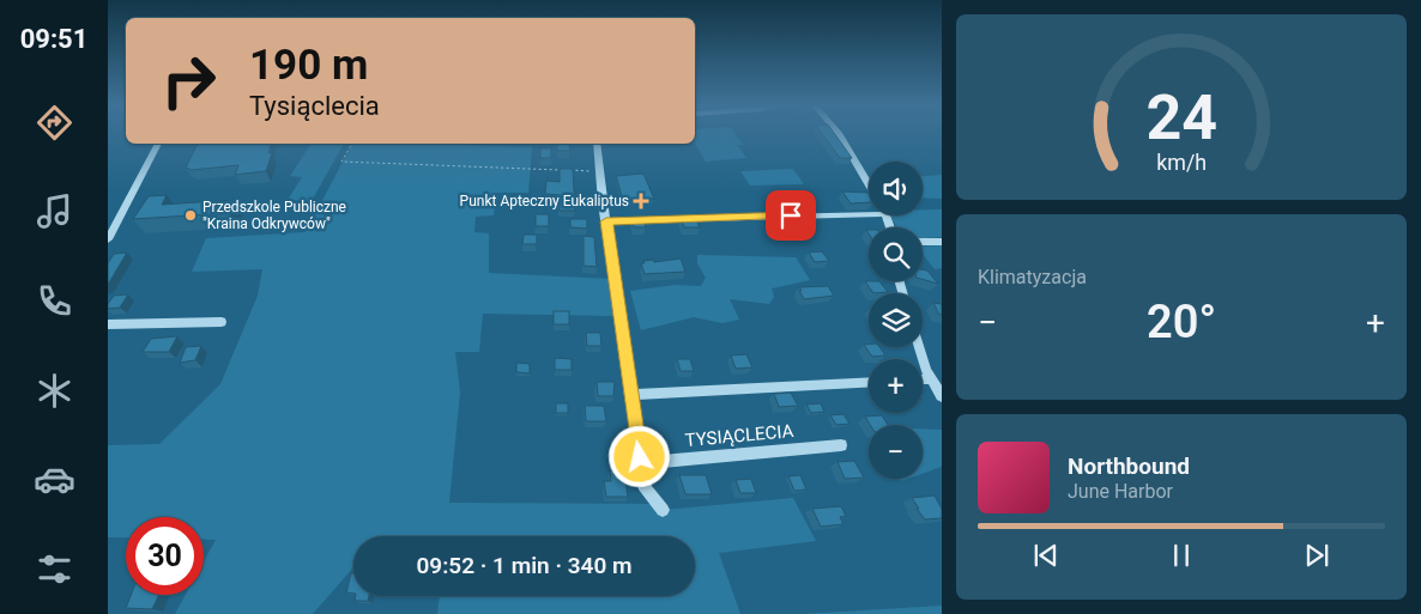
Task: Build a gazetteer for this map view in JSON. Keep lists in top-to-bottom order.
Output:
{
  "streets": {
    "street": ["TYSIĄCLECIA"]
  },
  "places": {
    "health": ["Punkt Apteczny Eukaliptus"],
    "other": ["Przedszkole Publiczne \"Kraina Odkrywców\""]
  },
  "page": {
    "tabs": "09:51",
    "turn": ["190 m", "Tysiąclecia"],
    "map_buttons": ["+", "−"],
    "tile": "Klimatyzacja",
    "heat": ["−", "20°", "+"],
    "song": ["Northbound", "June Harbor"],
    "limit": "30",
    "trip": "09:52 · 1 min · 340 m",
    "gauge": ["24", "km/h"]
  }
}
